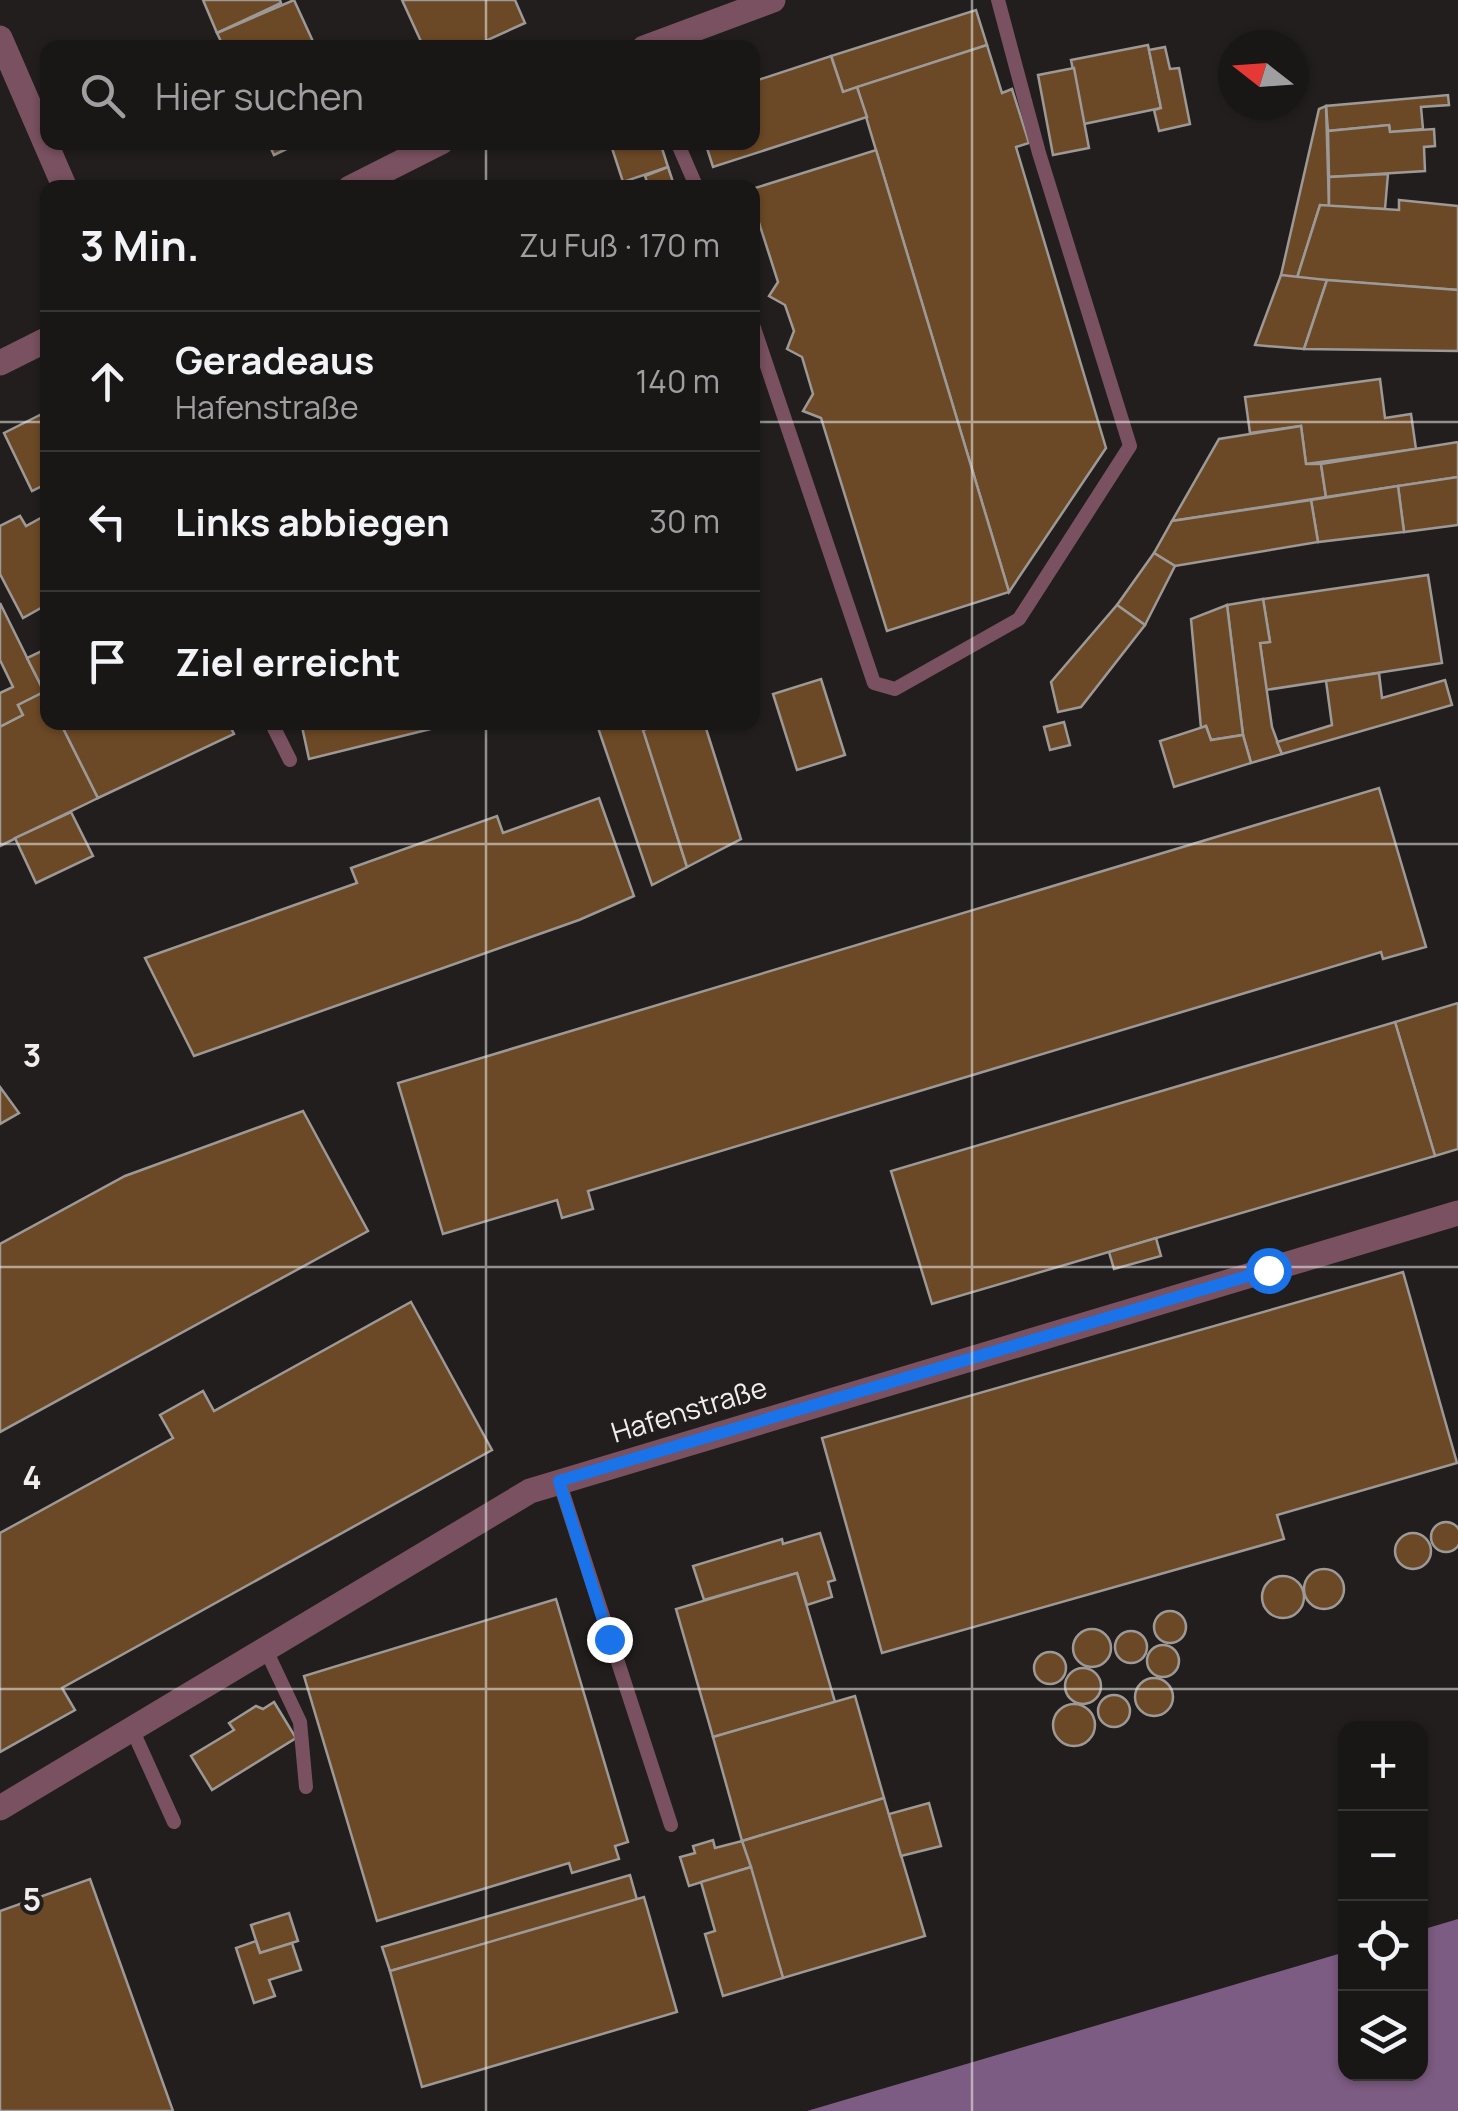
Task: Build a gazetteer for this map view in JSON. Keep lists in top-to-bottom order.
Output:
{
  "streets": {
    "street": ["Hafenstraße"]
  },
  "north": "left",
  "page": {
    "search": "Hier suchen",
    "heading": ["3 Min.", "Zu Fuß · 170 m"],
    "list": [
      ["Geradeaus", "Hafenstraße", "140 m"],
      ["Links abbiegen", "30 m"],
      "Ziel erreicht"
    ],
    "map_buttons": ["+", "−"]
  },
  "grid": {
    "rows": ["3", "4", "5"]
  }
}
